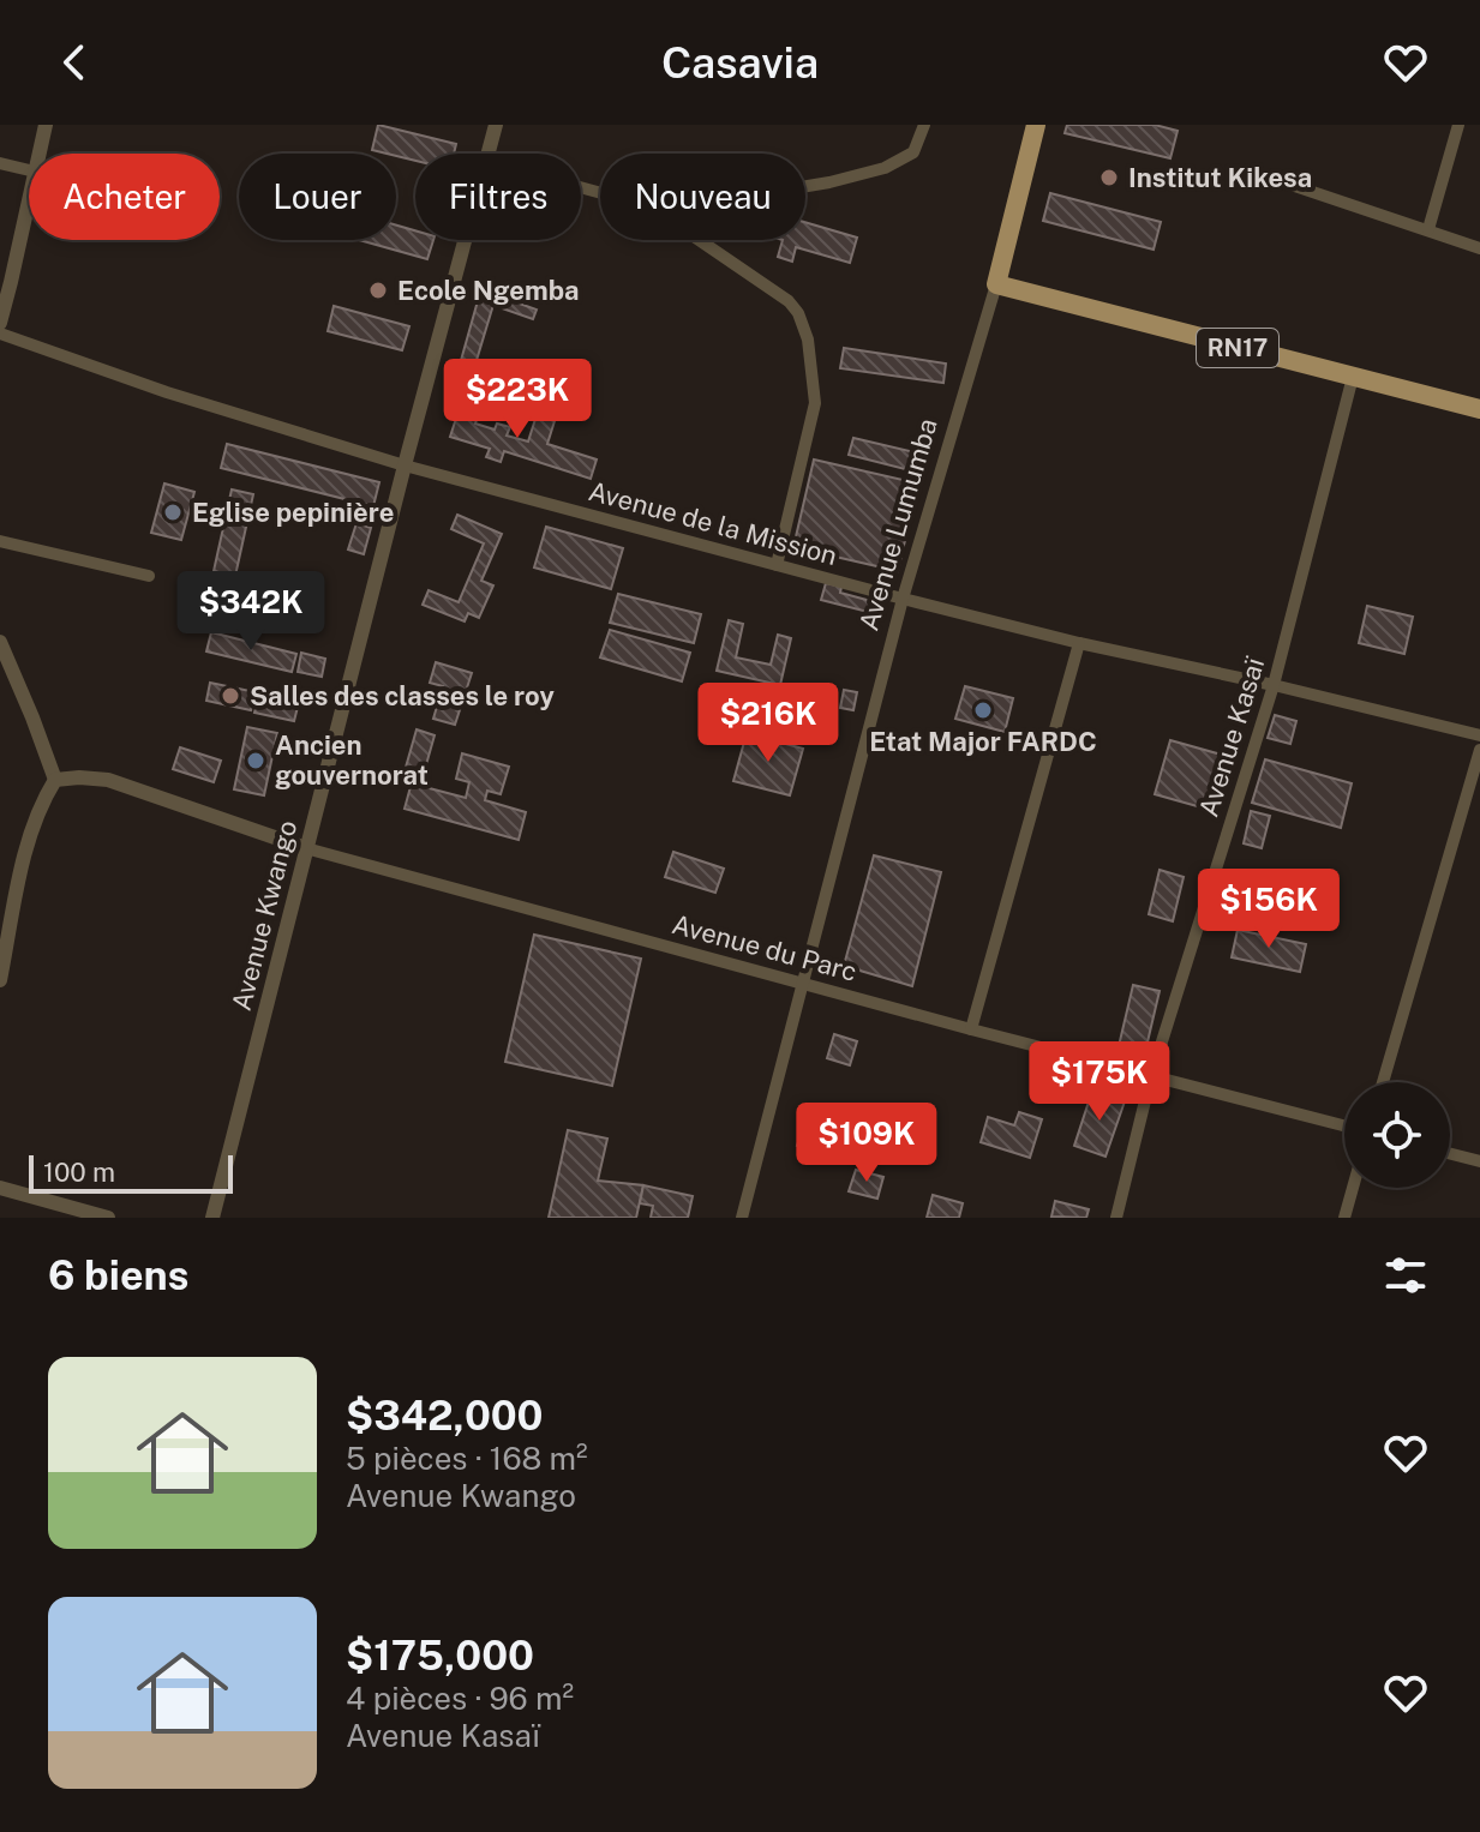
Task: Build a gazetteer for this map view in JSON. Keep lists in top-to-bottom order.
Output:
{
  "streets": {
    "main road": ["RN17", "Avenue Lumumba"],
    "street": [
      "Avenue de la Mission",
      "Avenue Kasaï",
      "Avenue Kwango",
      "Avenue du Parc"
    ]
  },
  "crossings": [
    ["RN17", "Avenue Lumumba"],
    ["RN17", "Avenue Kasaï"],
    ["Avenue de la Mission", "Avenue Lumumba"],
    ["Avenue de la Mission", "Avenue Kasaï"],
    ["Avenue de la Mission", "Avenue Kwango"],
    ["Avenue Lumumba", "Avenue du Parc"],
    ["Avenue Kasaï", "Avenue du Parc"],
    ["Avenue Kwango", "Avenue du Parc"]
  ],
  "places": [
    "Institut Kikesa",
    "Ecole Ngemba",
    "Eglise pepinière",
    "Salles des classes le roy",
    "Etat Major FARDC",
    "Ancien gouvernorat"
  ],
  "scale_bar": "100 m",
  "page": {
    "header": "Casavia",
    "chip": [
      "Acheter",
      "Louer",
      "Filtres",
      "Nouveau"
    ],
    "price": [
      "$223K",
      "$342K",
      "$216K",
      "$156K",
      "$175K",
      "$109K"
    ],
    "scale": "100 m",
    "heading": "6 biens",
    "list": [
      {
        "name": "$342,000",
        "note": "5 pièces · 168 m² · Avenue Kwango"
      },
      {
        "name": "$175,000",
        "note": "4 pièces · 96 m² · Avenue Kasaï"
      }
    ]
  }
}
